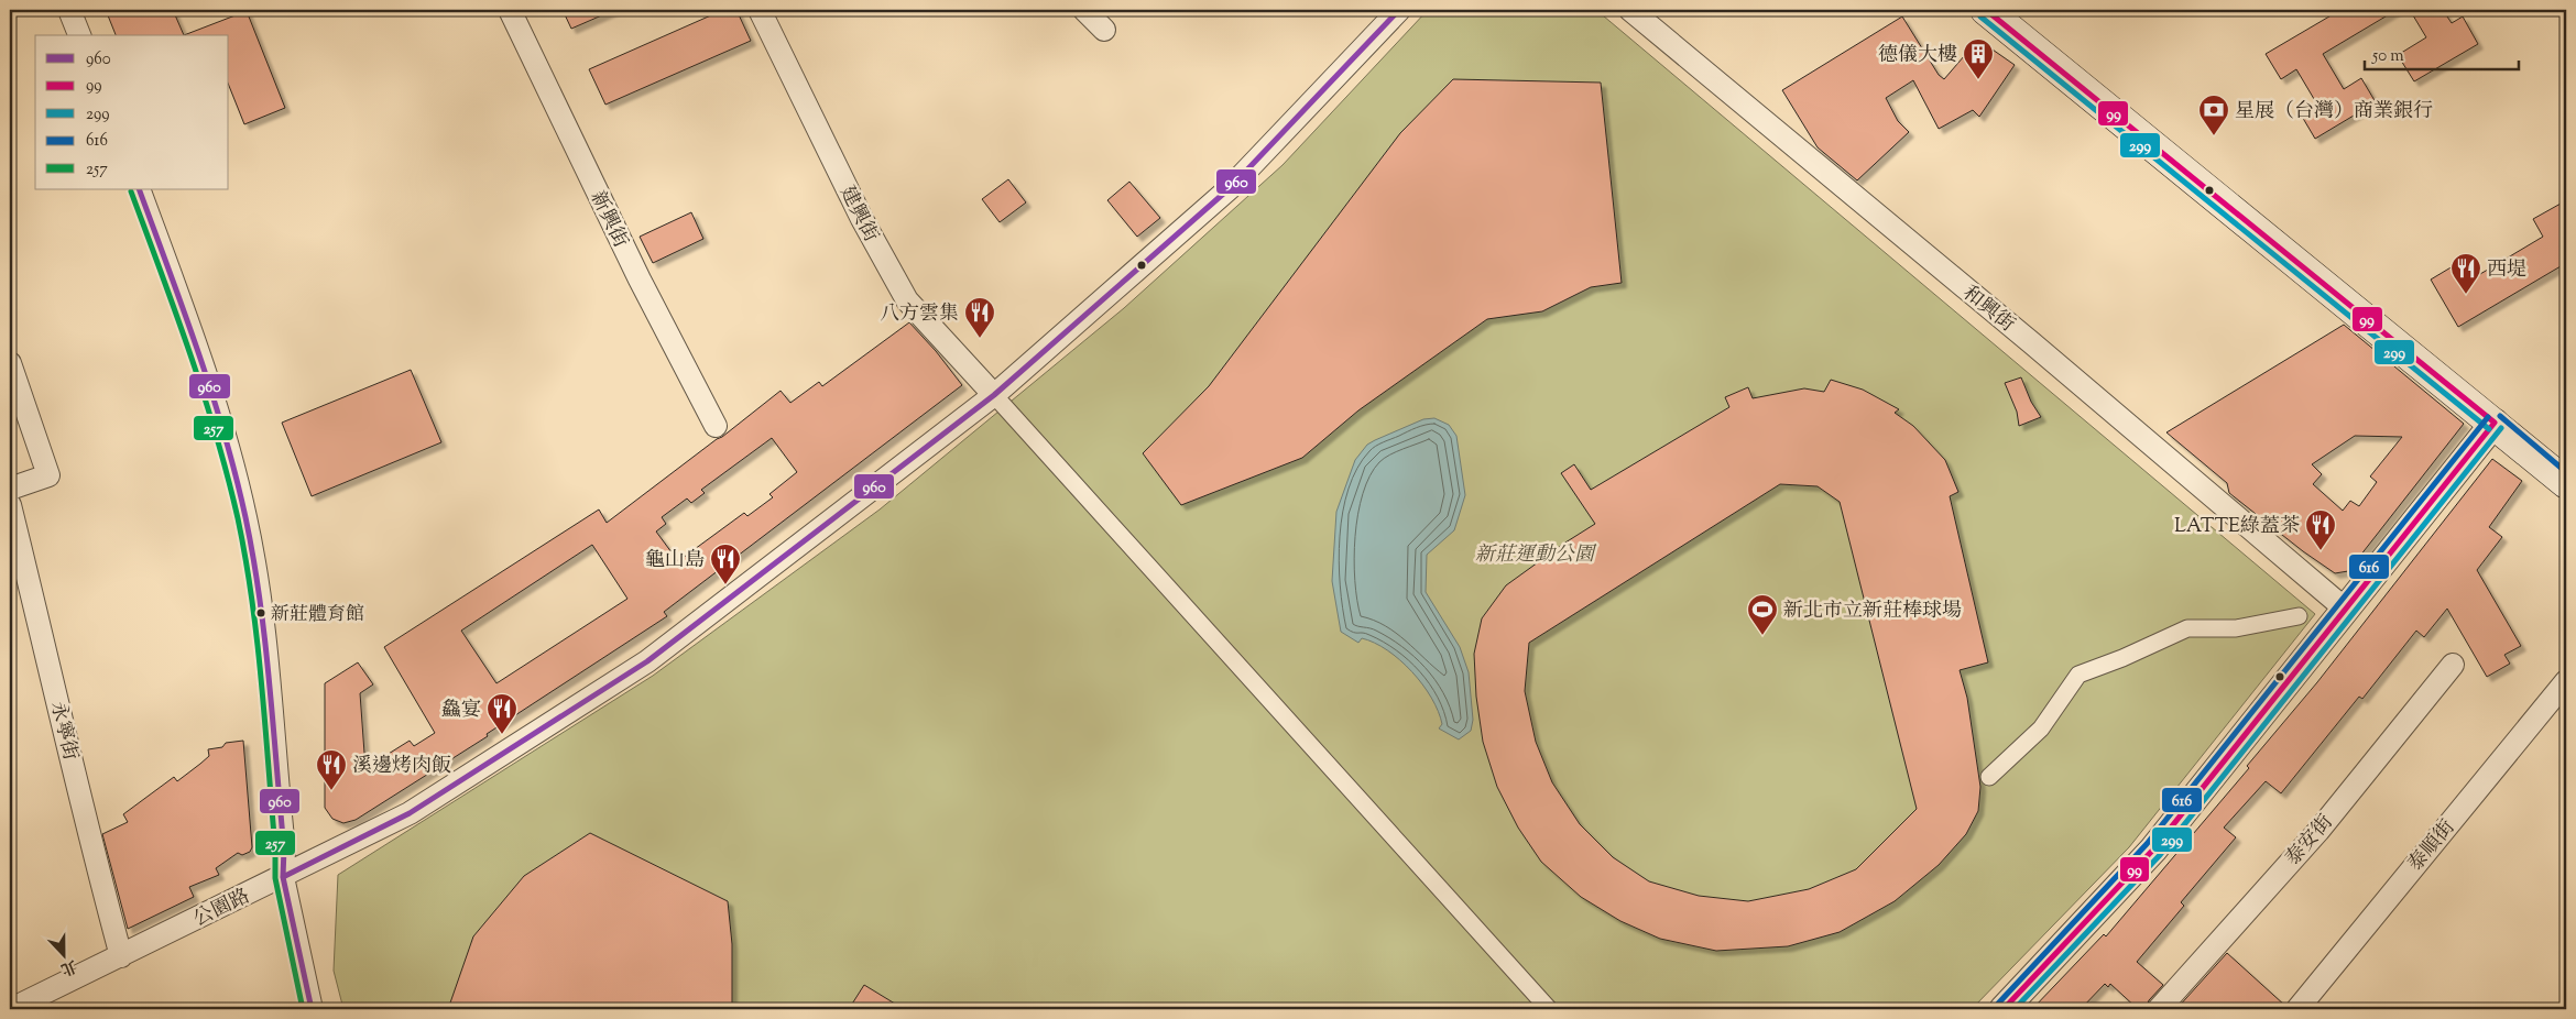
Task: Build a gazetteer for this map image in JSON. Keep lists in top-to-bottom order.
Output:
{
  "streets": {
    "street": [
      "建興街",
      "新興街",
      "和興街",
      "永寧街",
      "泰安街",
      "泰順街",
      "公園路"
    ]
  },
  "crossings": [
    ["建興街", "公園路"],
    ["永寧街", "公園路"]
  ],
  "parks": ["新莊運動公園"],
  "places": {
    "building": ["德儀大樓"],
    "bank": ["星展（台灣）商業銀行"],
    "restaurant": [
      "西堤",
      "八方雲集",
      "LATTE綠蓋茶",
      "龜山島",
      "鱻宴",
      "溪邊烤肉飯"
    ],
    "other": ["新莊體育館"],
    "sports": ["新北市立新莊棒球場"]
  },
  "lines": [
    "transit line 960",
    "transit line 99",
    "transit line 299",
    "transit line 257",
    "transit line 616"
  ],
  "legend": [
    "960",
    "99",
    "299",
    "616",
    "257"
  ],
  "scale_bar": "50 m",
  "north": "bottom"
}
